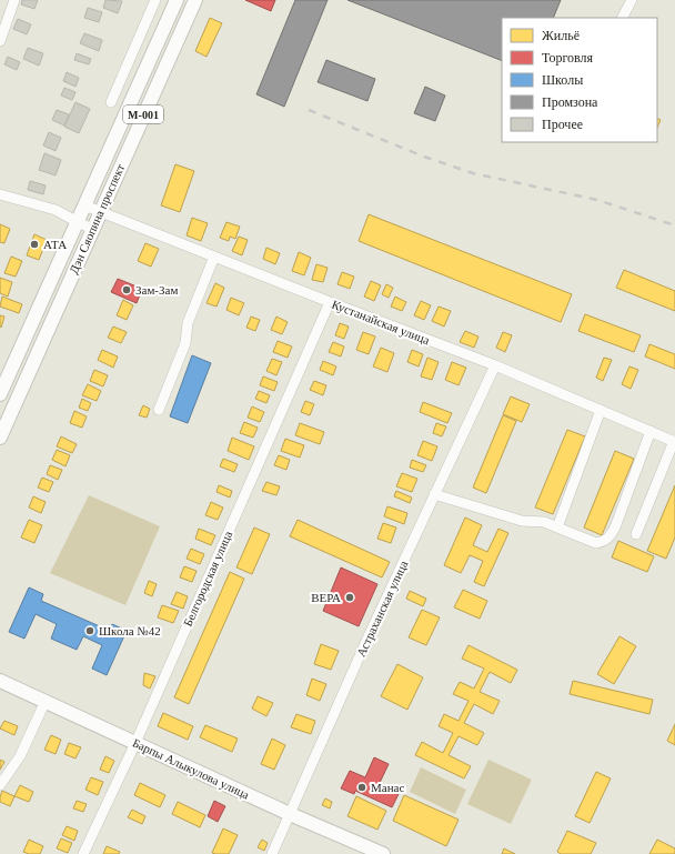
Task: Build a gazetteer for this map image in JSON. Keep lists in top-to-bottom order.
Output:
{
  "streets": {
    "main road": ["M-001", "Дэн Сяопина проспект", "Барпы Алыкулова улица"],
    "street": ["Кустанайская улица", "Белгородская улица", "Астраханская улица"]
  },
  "crossings": [
    ["Дэн Сяопина проспект", "Кустанайская улица"],
    ["Кустанайская улица", "Белгородская улица"],
    ["Кустанайская улица", "Астраханская улица"],
    ["Белгородская улица", "Барпы Алыкулова улица"],
    ["Астраханская улица", "Барпы Алыкулова улица"]
  ],
  "places": [
    "АТА",
    "Зам-Зам",
    "ВЕРА",
    "Школа №42",
    "Манас"
  ],
  "legend": [
    "Жильё",
    "Торговля",
    "Школы",
    "Промзона",
    "Прочее"
  ]
}
